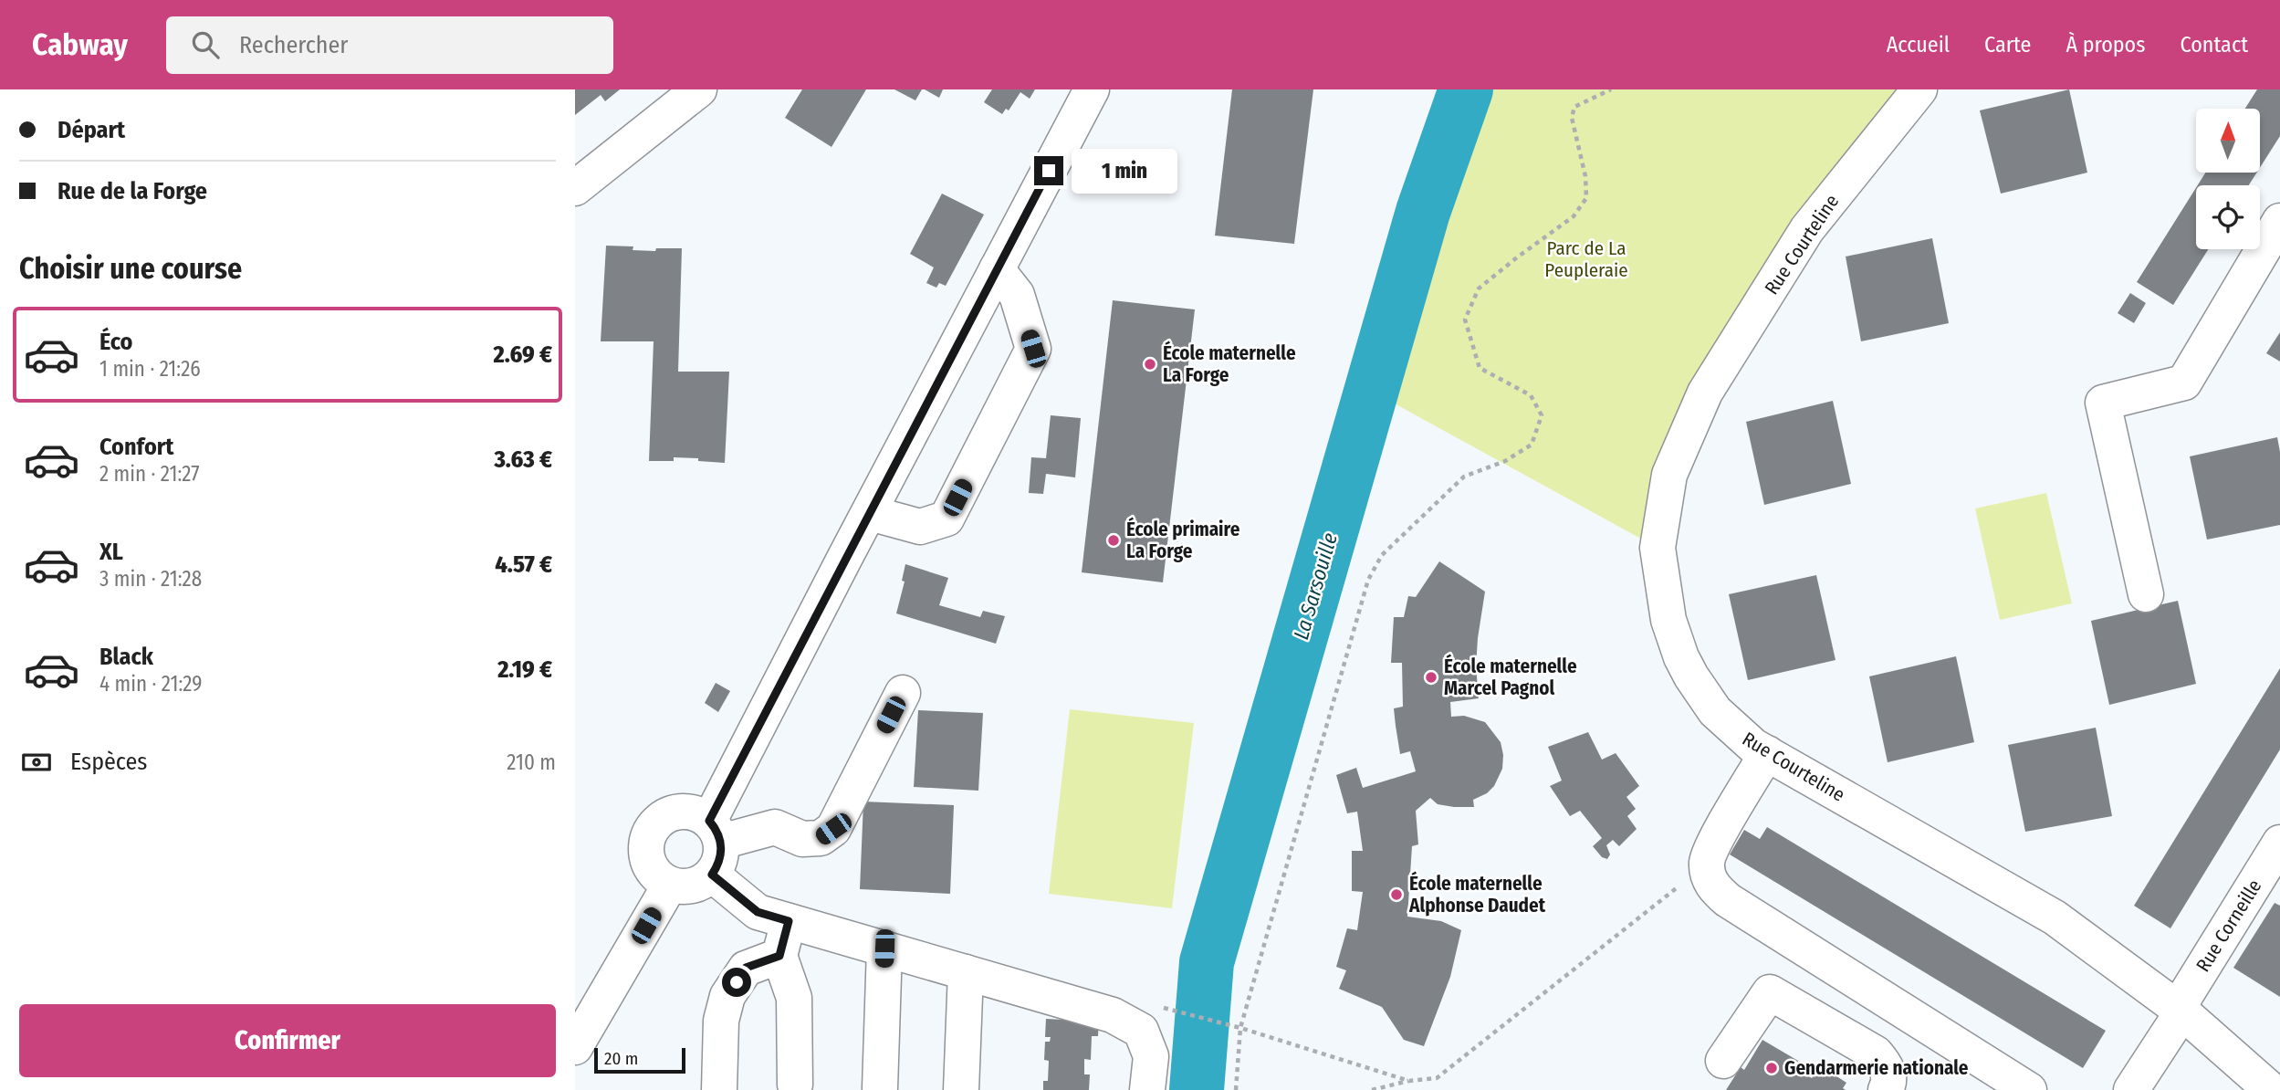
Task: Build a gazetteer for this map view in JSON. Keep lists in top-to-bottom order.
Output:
{
  "streets": {
    "street": ["Rue Courteline", "Rue Corneille"]
  },
  "crossings": [
    ["Rue Courteline", "Rue Corneille"]
  ],
  "water": ["La Sarsouille"],
  "parks": ["Parc de La Peupleraie"],
  "places": [
    "École maternelle La Forge",
    "École primaire La Forge",
    "École maternelle Marcel Pagnol",
    "École maternelle Alphonse Daudet",
    "Gendarmerie nationale"
  ],
  "scale_bar": "20 m",
  "north": "top",
  "page": {
    "header": "Cabway",
    "search": "Rechercher",
    "nav": [
      "Accueil",
      "Carte",
      "À propos",
      "Contact"
    ],
    "banner": ["Départ", "Rue de la Forge"],
    "bubble": "1 min",
    "heading": "Choisir une course",
    "list": [
      {
        "name": "Éco",
        "note": "1 min · 21:26",
        "value": "2.69 €"
      },
      {
        "name": "Confort",
        "note": "2 min · 21:27",
        "value": "3.63 €"
      },
      {
        "name": "XL",
        "note": "3 min · 21:28",
        "value": "4.57 €"
      },
      {
        "name": "Black",
        "note": "4 min · 21:29",
        "value": "2.19 €"
      }
    ],
    "pay": ["Espèces", "210 m"],
    "buttons": "Confirmer",
    "scale": "20 m"
  }
}
